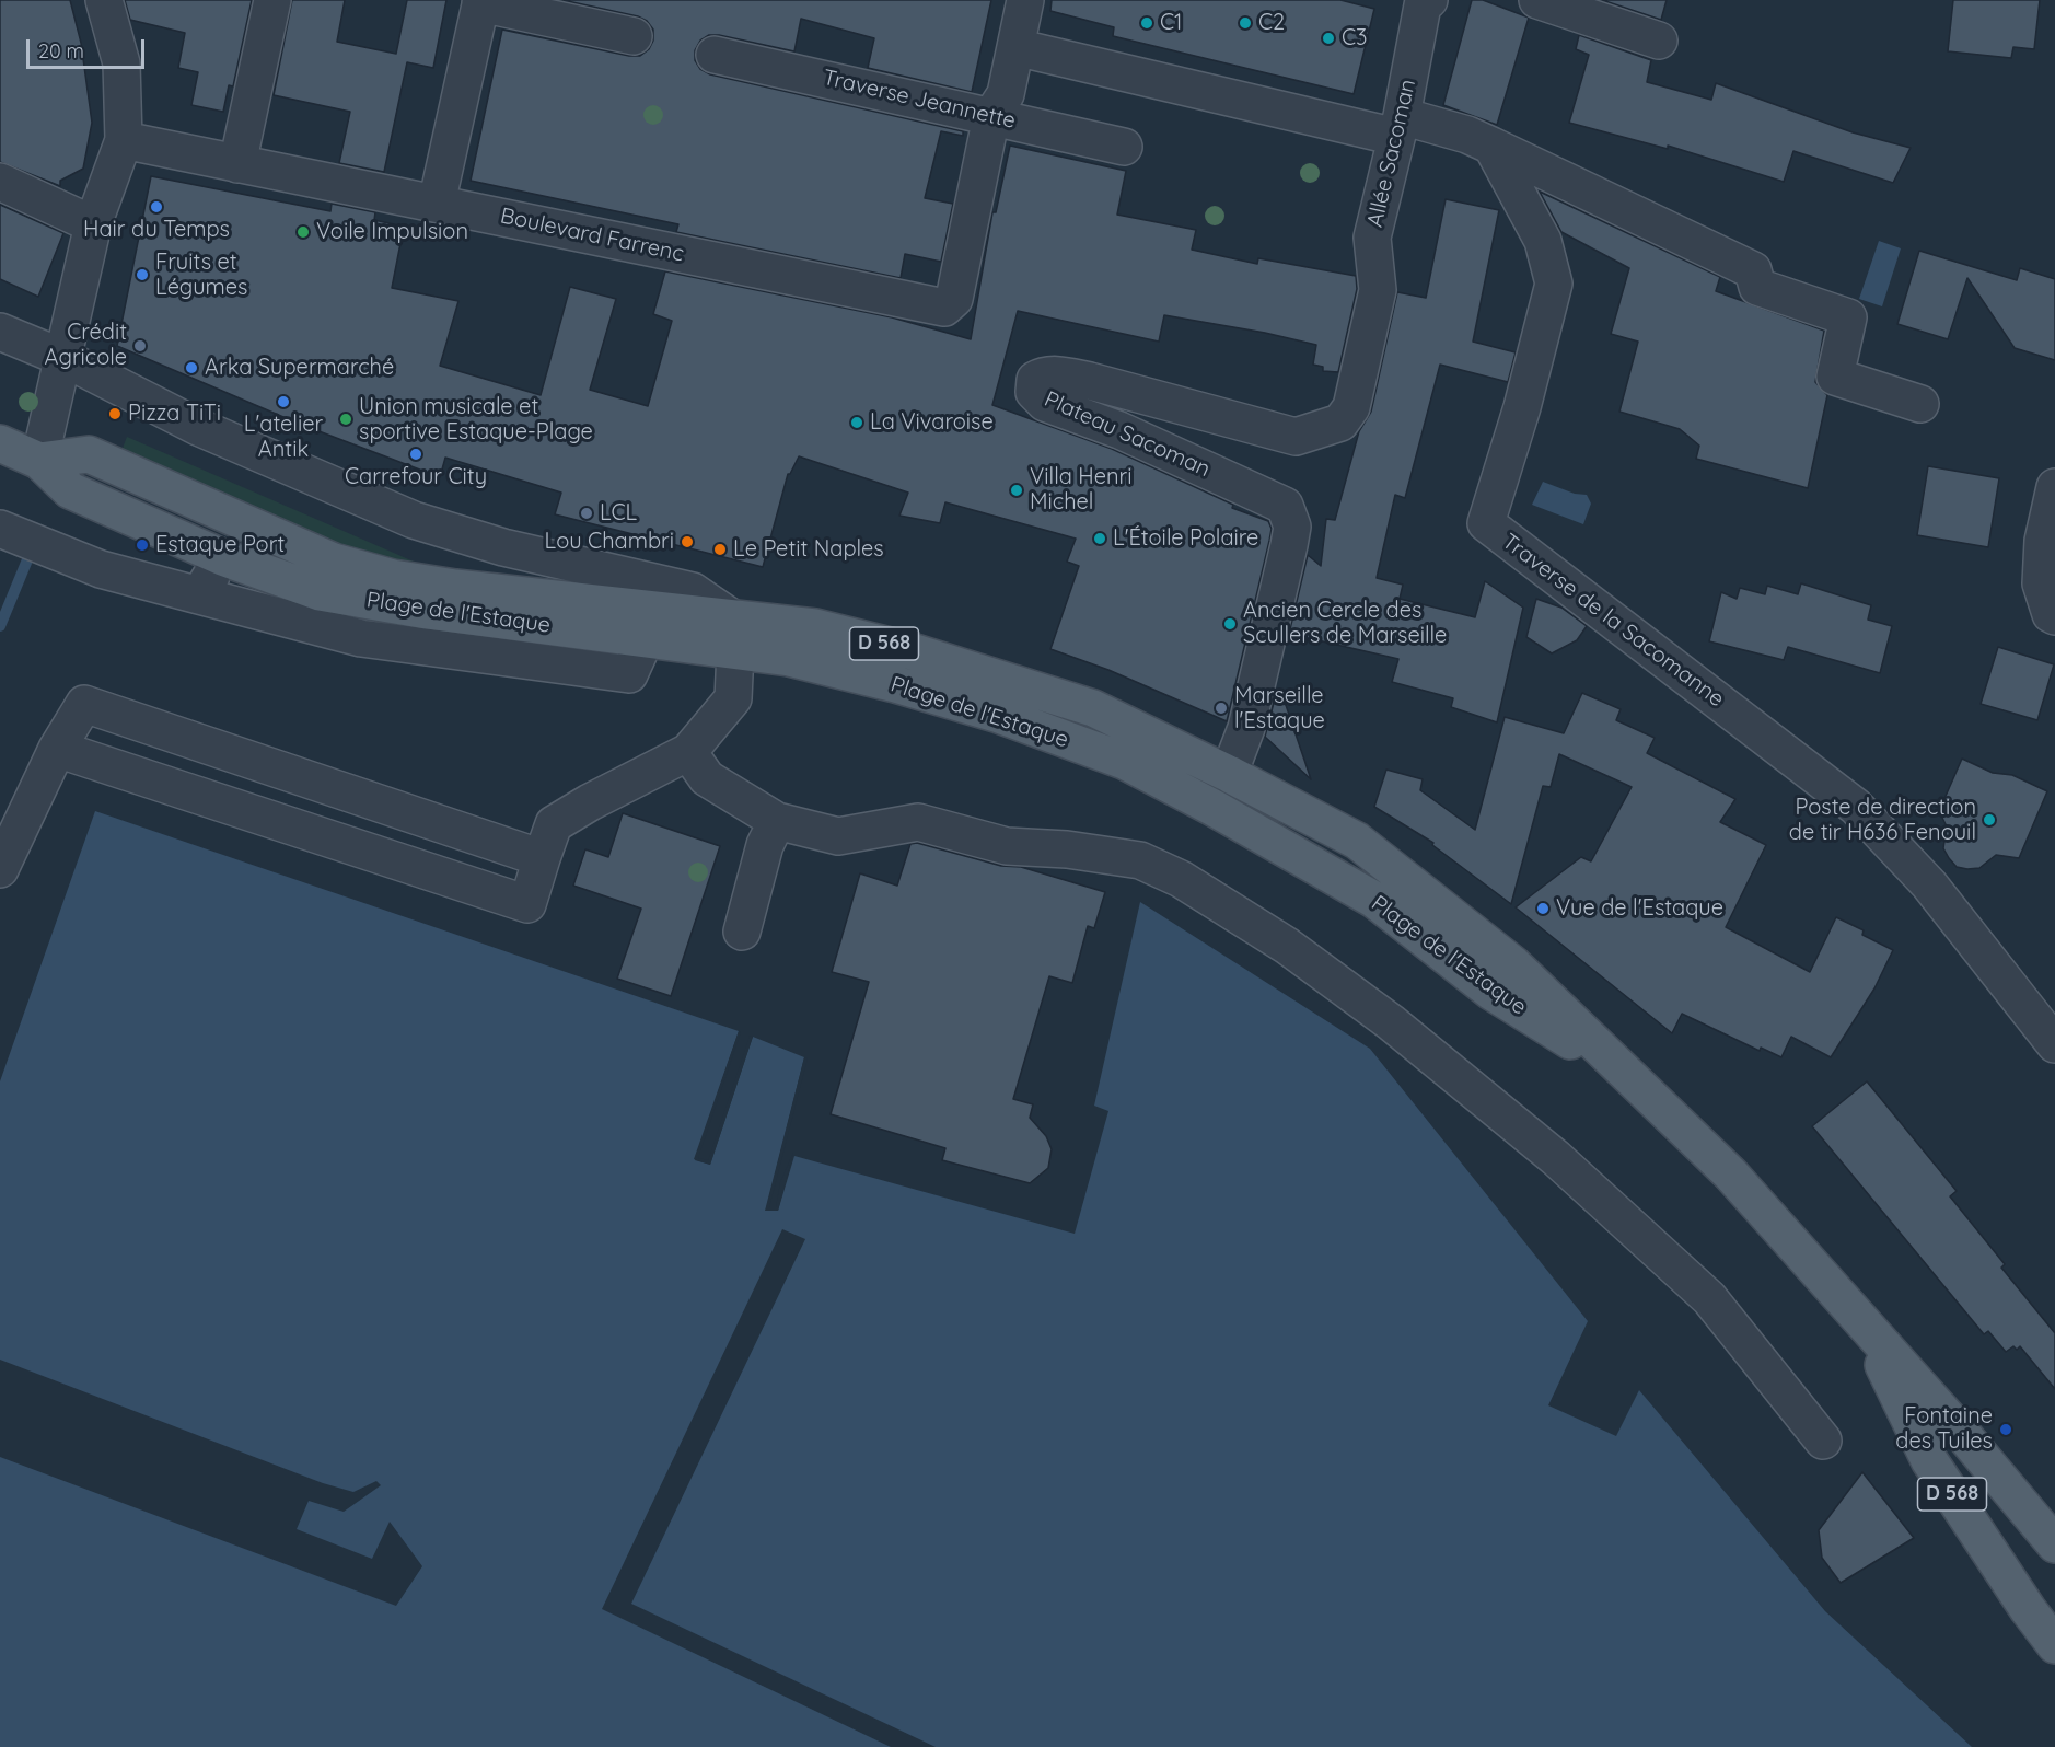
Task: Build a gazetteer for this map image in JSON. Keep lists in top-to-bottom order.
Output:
{
  "streets": {
    "main road": ["Plage de l'Estaque", "D 568"],
    "street": [
      "Traverse Jeannette",
      "Allée Sacoman",
      "Boulevard Farrenc",
      "Plateau Sacoman",
      "Traverse de la Sacomanne"
    ]
  },
  "crossings": [
    ["Traverse Jeannette", "Boulevard Farrenc"],
    ["Allée Sacoman", "Plateau Sacoman"],
    ["Plateau Sacoman", "Plage de l'Estaque"]
  ],
  "places": [
    "C1",
    "C2",
    "C3",
    "Hair du Temps",
    "Voile Impulsion",
    "Fruits et Légumes",
    "Crédit Agricole",
    "Arka Supermarché",
    "L'atelier Antik",
    "Pizza TiTi",
    "Union musicale et sportive Estaque-Plage",
    "La Vivaroise",
    "Carrefour City",
    "Villa Henri Michel",
    "LCL",
    "L'Étoile Polaire",
    "Lou Chambri",
    "Estaque Port",
    "Le Petit Naples",
    "Ancien Cercle des Scullers de Marseille",
    "Marseille l'Estaque",
    "Poste de direction de tir H636 Fenouil",
    "Vue de l'Estaque",
    "Fontaine des Tuiles"
  ],
  "scale_bar": "20 m"
}
